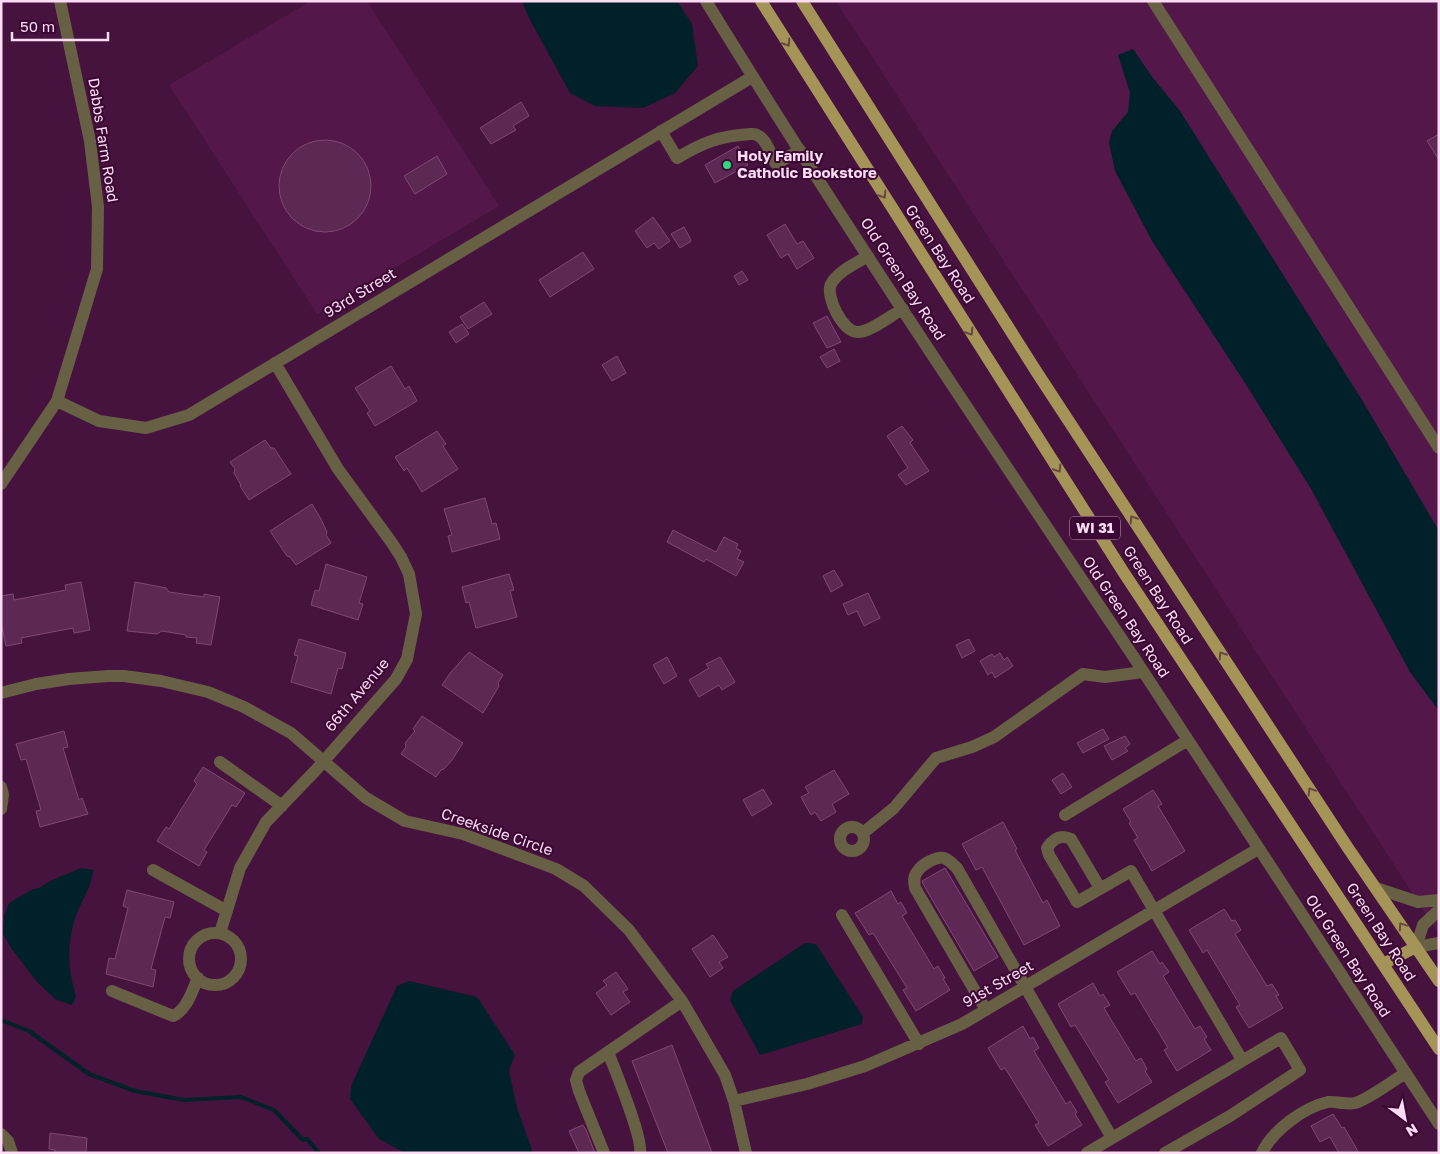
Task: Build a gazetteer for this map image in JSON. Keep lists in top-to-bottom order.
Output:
{
  "streets": {
    "main road": ["Green Bay Road", "WI 31"],
    "street": [
      "Dabbs Farm Road",
      "Old Green Bay Road",
      "93rd Street",
      "66th Avenue",
      "Creekside Circle",
      "91st Street"
    ]
  },
  "crossings": [
    ["Dabbs Farm Road", "93rd Street"],
    ["Old Green Bay Road", "93rd Street"],
    ["Old Green Bay Road", "91st Street"],
    ["93rd Street", "66th Avenue"],
    ["66th Avenue", "Creekside Circle"],
    ["Creekside Circle", "91st Street"]
  ],
  "places": ["Holy Family Catholic Bookstore"],
  "scale_bar": "50 m",
  "north": "bottom right"
}
